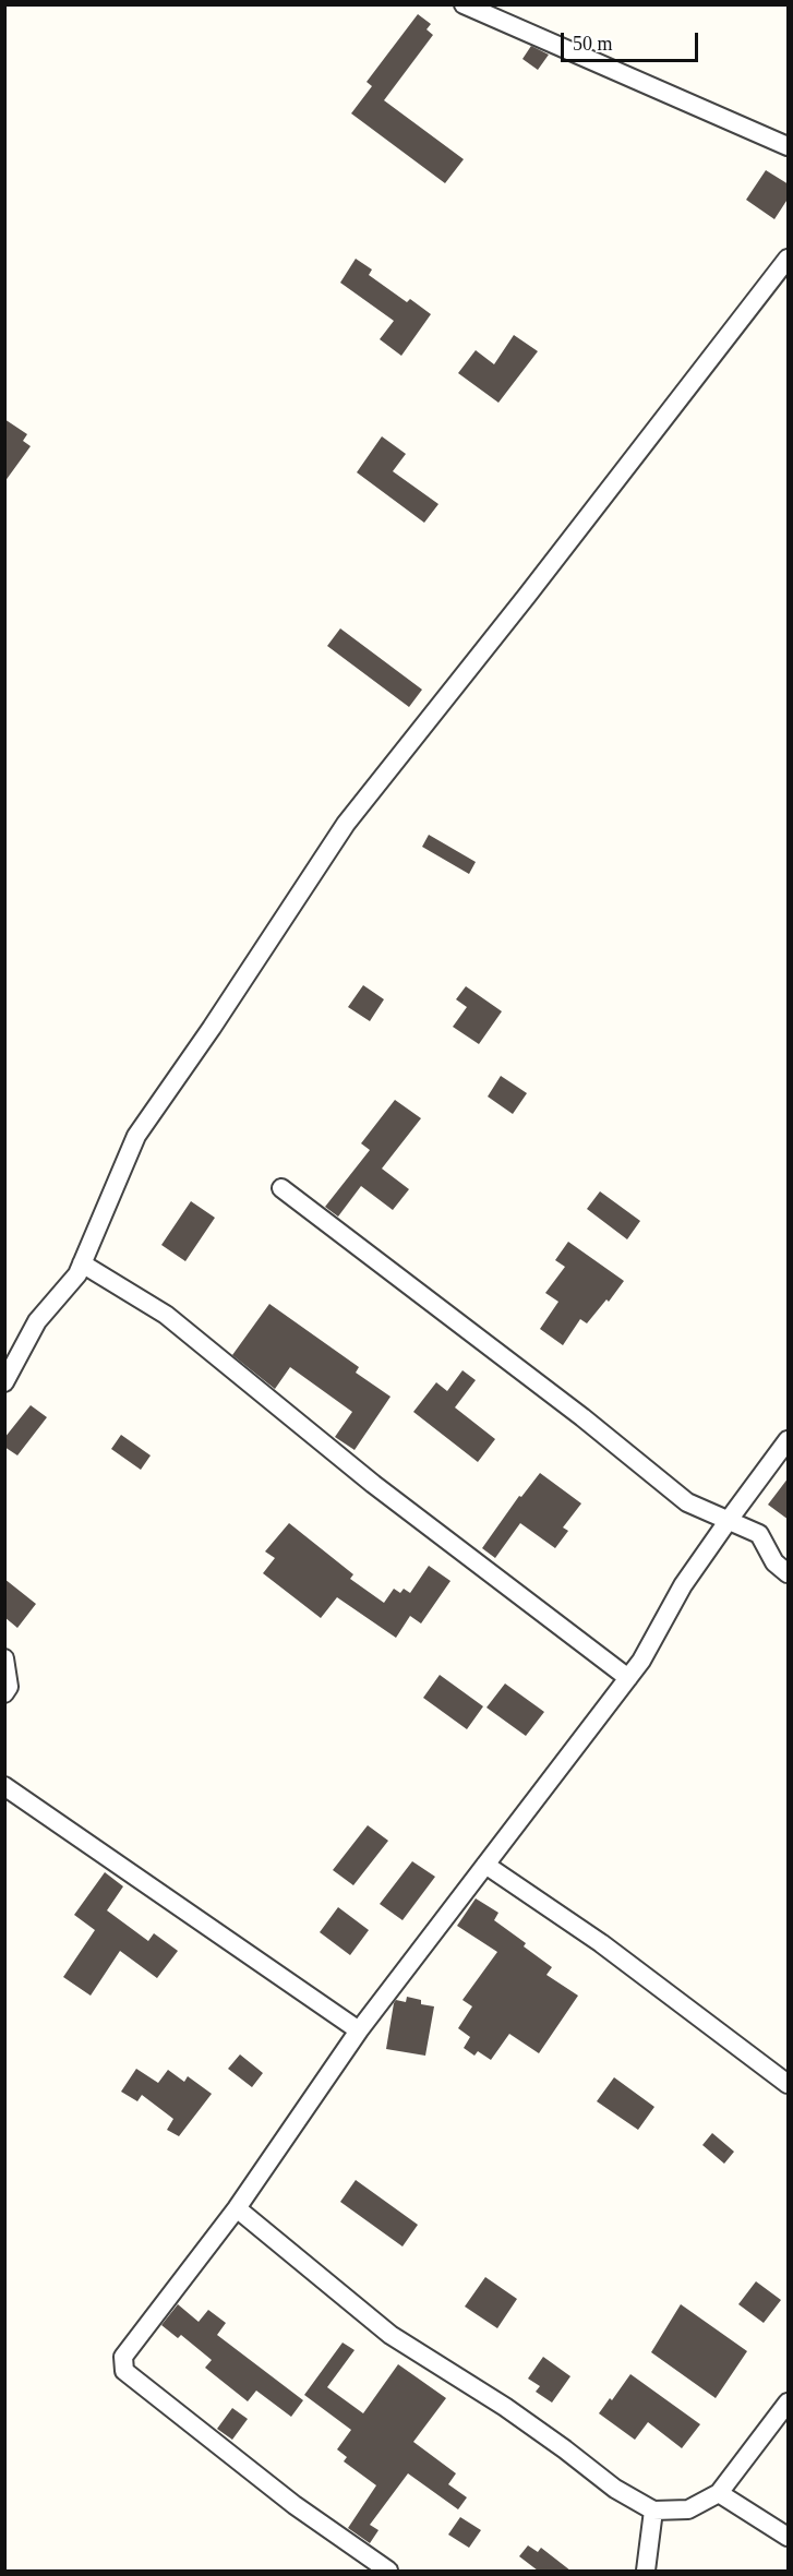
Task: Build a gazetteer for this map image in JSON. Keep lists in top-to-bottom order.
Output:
{
  "scale_bar": "50 m"
}
